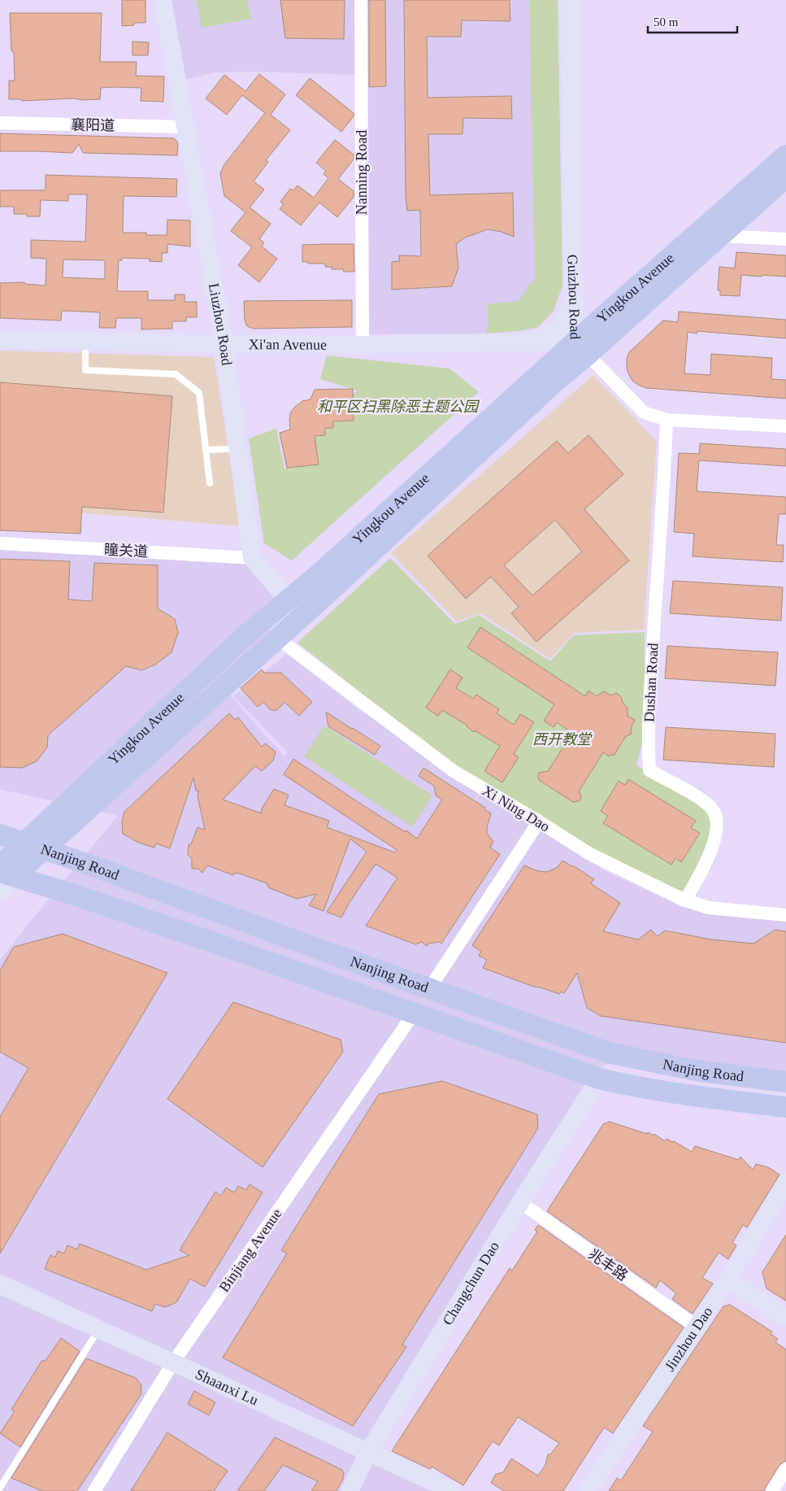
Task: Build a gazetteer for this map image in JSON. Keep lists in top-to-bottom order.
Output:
{
  "streets": {
    "main road": ["Yingkou Avenue", "Nanjing Road"],
    "street": [
      "襄阳道",
      "Nanning Road",
      "Guizhou Road",
      "Liuzhou Road",
      "Xi'an Avenue",
      "瞳关道",
      "Dushan Road",
      "Xi Ning Dao",
      "Binjiang Avenue",
      "兆丰路",
      "Changchun Dao",
      "Jinzhou Dao",
      "Shaanxi Lu"
    ]
  },
  "crossings": [
    ["襄阳道", "Liuzhou Road"],
    ["Nanning Road", "Xi'an Avenue"],
    ["Yingkou Avenue", "Guizhou Road"],
    ["Yingkou Avenue", "Xi'an Avenue"],
    ["Yingkou Avenue", "Xi Ning Dao"],
    ["Yingkou Avenue", "Nanjing Road"],
    ["Guizhou Road", "Xi'an Avenue"],
    ["Liuzhou Road", "Xi'an Avenue"],
    ["Liuzhou Road", "瞳关道"],
    ["Dushan Road", "Xi Ning Dao"],
    ["Nanjing Road", "Binjiang Avenue"],
    ["Nanjing Road", "Changchun Dao"],
    ["Binjiang Avenue", "Shaanxi Lu"],
    ["兆丰路", "Changchun Dao"],
    ["兆丰路", "Jinzhou Dao"],
    ["Changchun Dao", "Shaanxi Lu"]
  ],
  "parks": ["和平区扫黑除恶主题公园", "西开教堂"],
  "scale_bar": "50 m"
}
